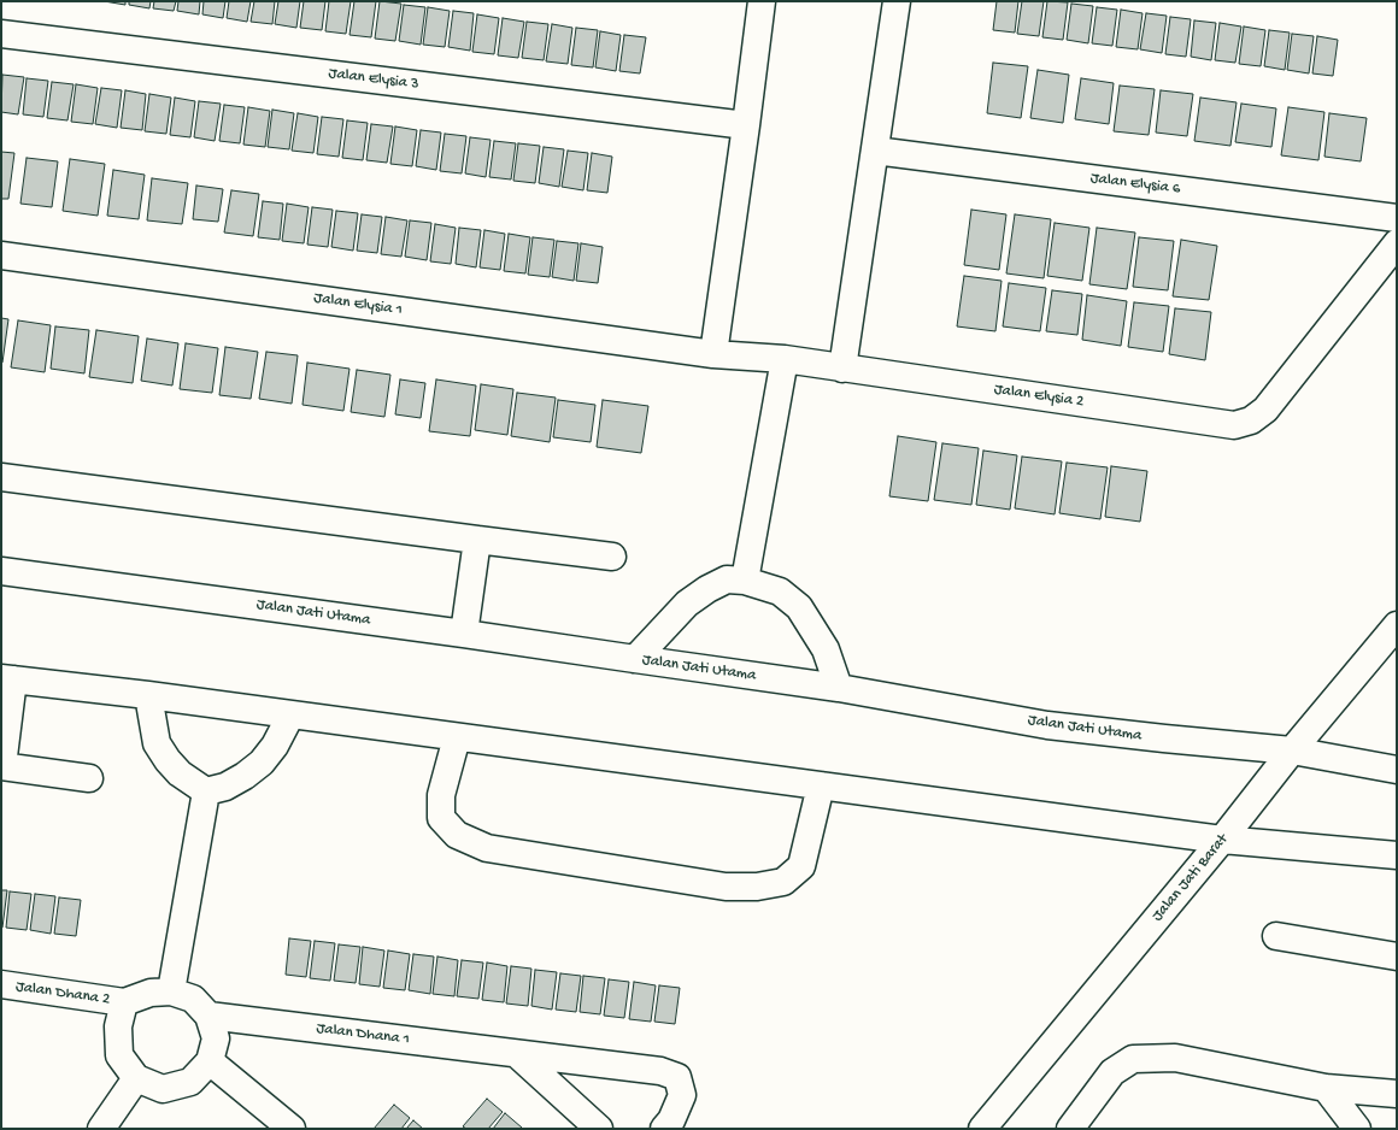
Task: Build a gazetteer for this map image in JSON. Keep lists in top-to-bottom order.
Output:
{
  "streets": {
    "street": [
      "Jalan Elysia 3",
      "Jalan Elysia 6",
      "Jalan Elysia 1",
      "Jalan Elysia 2",
      "Jalan Jati Utama",
      "Jalan Jati Barat",
      "Jalan Dhana 2",
      "Jalan Dhana 1"
    ]
  },
  "crossings": [
    ["Jalan Elysia 1", "Jalan Elysia 2"],
    ["Jalan Jati Utama", "Jalan Jati Barat"],
    ["Jalan Dhana 2", "Jalan Dhana 1"]
  ]
}
